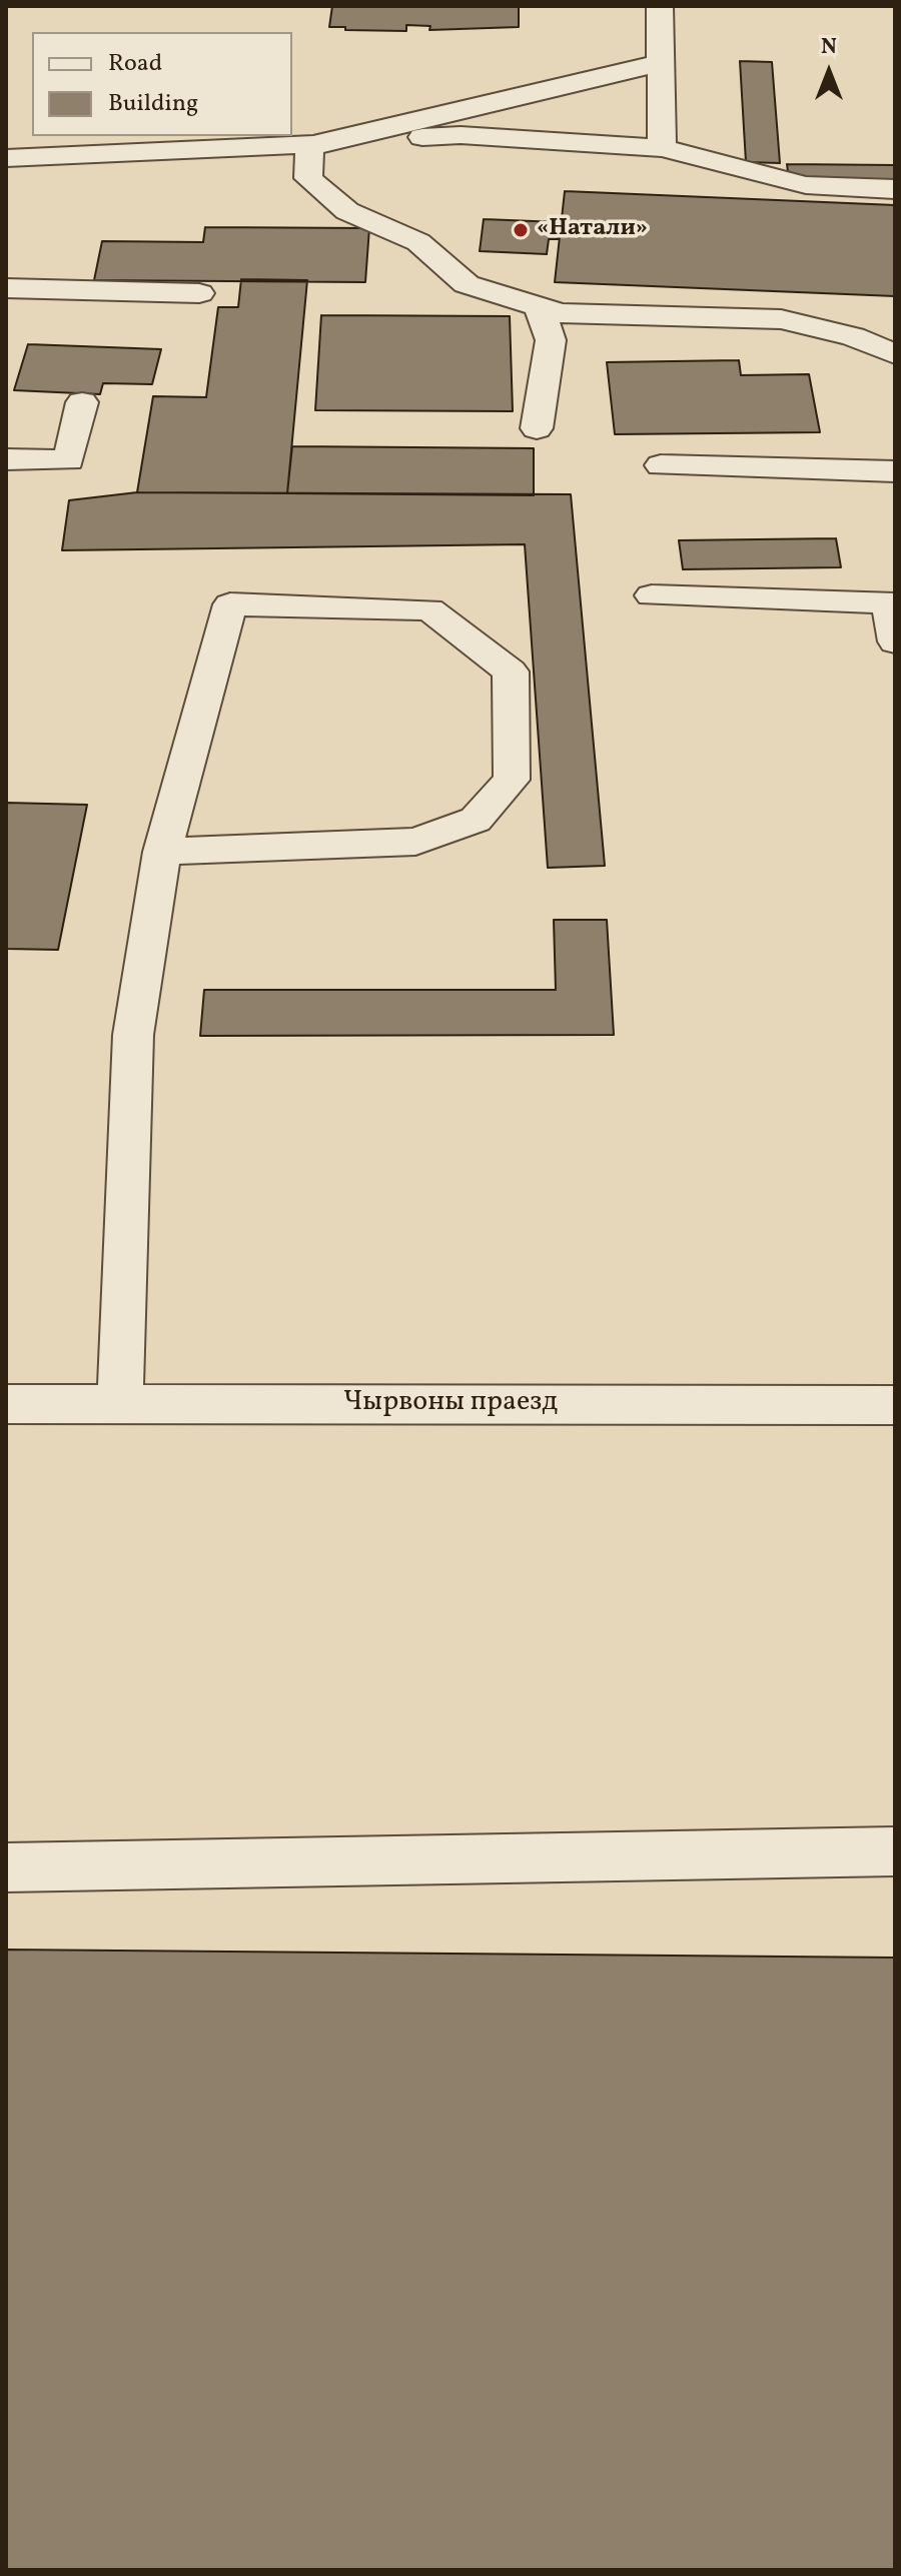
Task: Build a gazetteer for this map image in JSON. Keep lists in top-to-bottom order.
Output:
{
  "streets": {
    "street": ["Чырвоны праезд"]
  },
  "places": ["«Натали»"],
  "legend": ["Road", "Building"],
  "north": "top"
}
